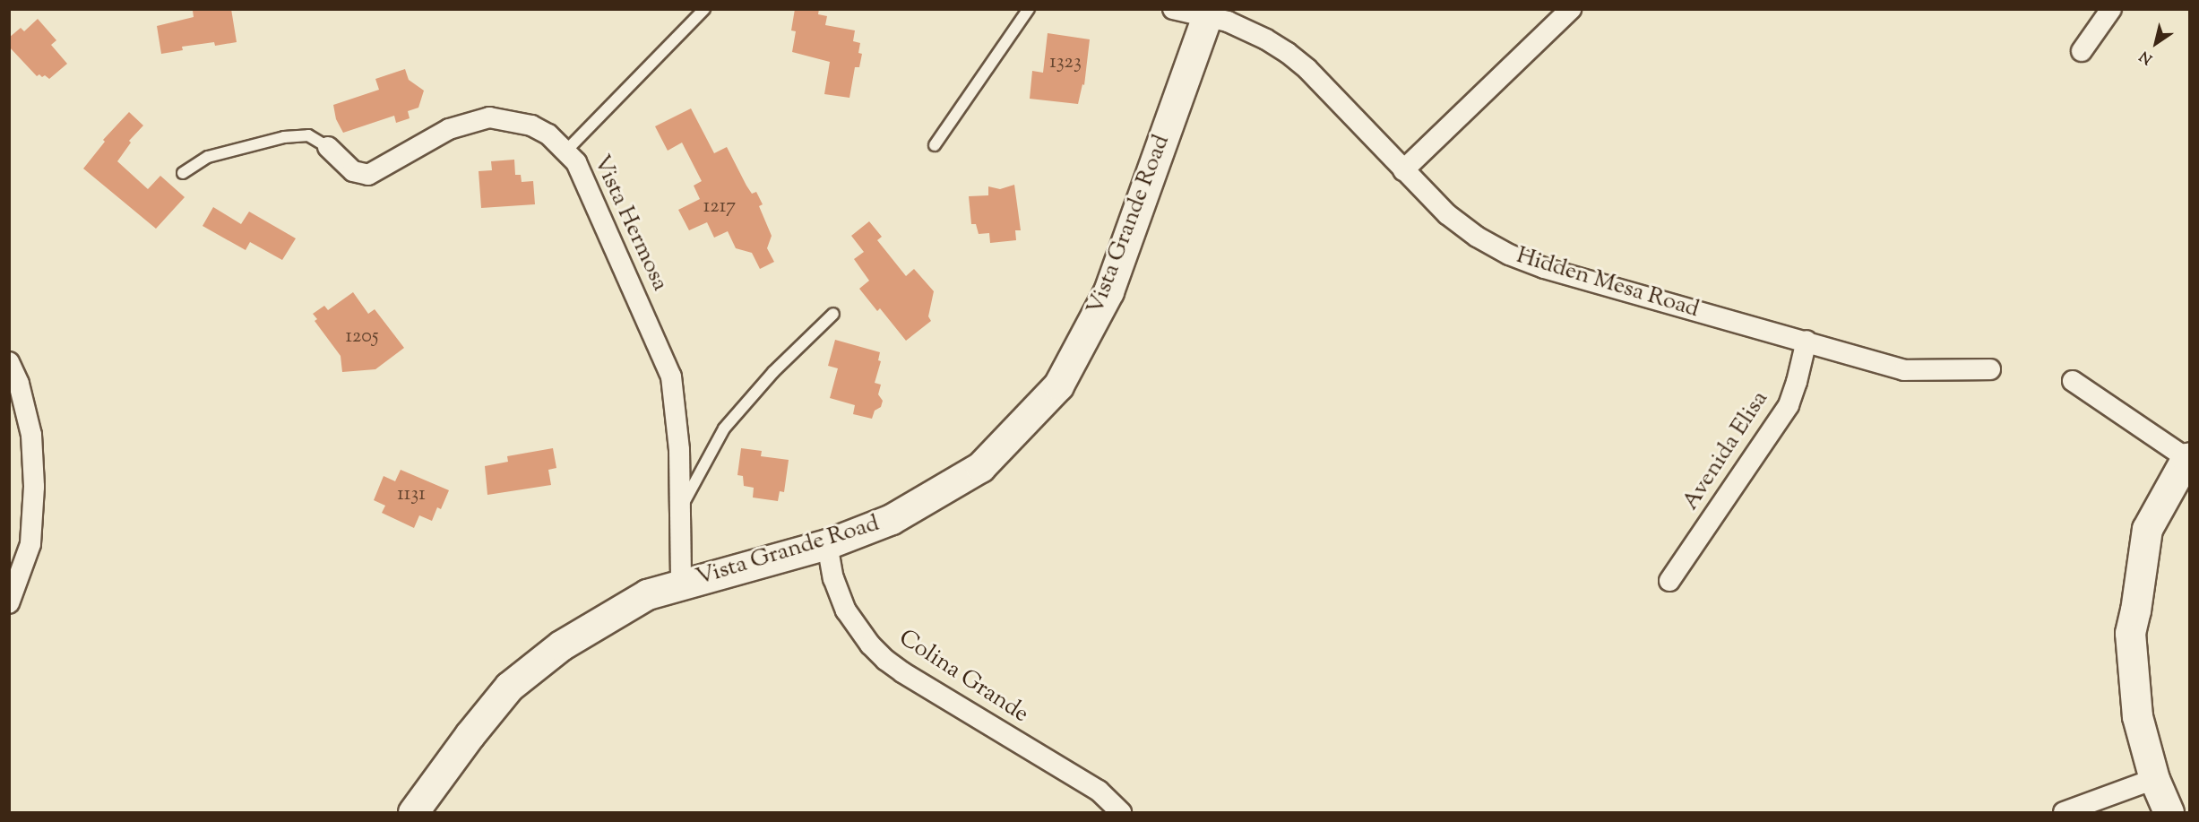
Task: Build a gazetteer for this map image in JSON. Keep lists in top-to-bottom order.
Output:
{
  "streets": {
    "street": [
      "Vista Hermosa",
      "Vista Grande Road",
      "Hidden Mesa Road",
      "Avenida Elisa",
      "Colina Grande"
    ]
  },
  "crossings": [
    ["Vista Hermosa", "Vista Grande Road"],
    ["Vista Grande Road", "Hidden Mesa Road"],
    ["Vista Grande Road", "Colina Grande"],
    ["Hidden Mesa Road", "Avenida Elisa"]
  ],
  "house_numbers": [
    "1323",
    "1217",
    "1205",
    "1131"
  ],
  "north": "bottom left"
}
